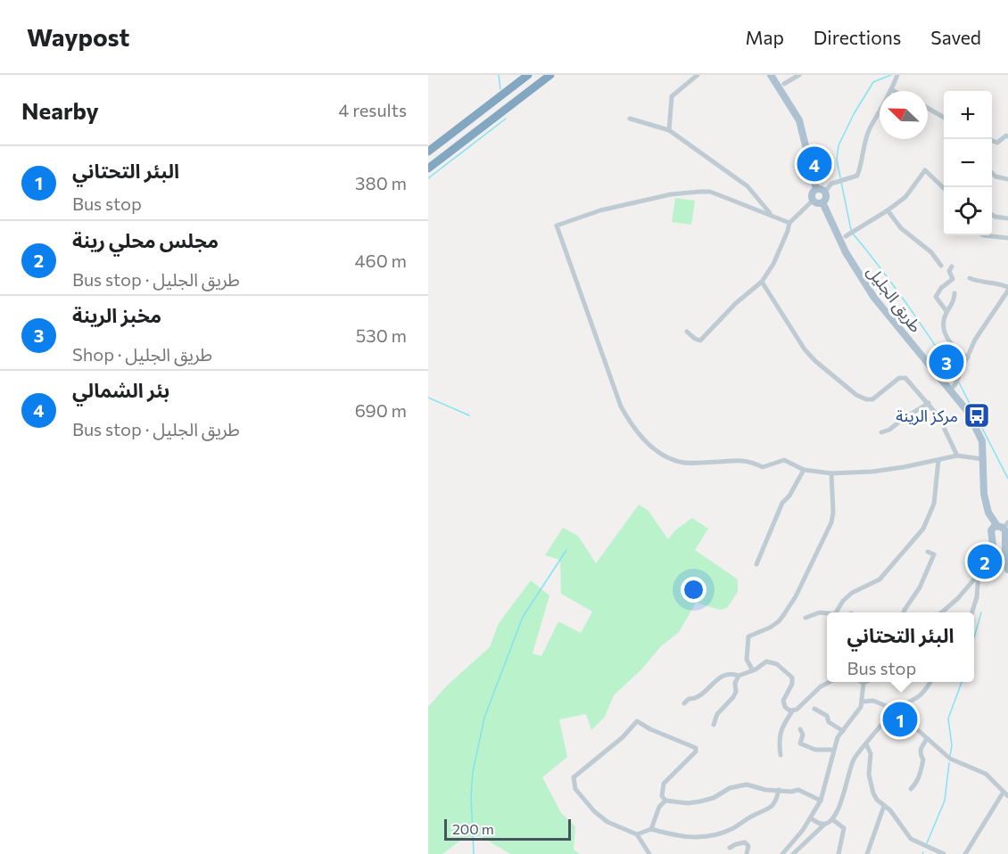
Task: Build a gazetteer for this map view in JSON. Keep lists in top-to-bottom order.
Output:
{
  "streets": {
    "main road": ["طريق الجليل"]
  },
  "places": {
    "bus stop": ["مركز الرينة"]
  },
  "scale_bar": "200 m",
  "north": "top left",
  "page": {
    "header": "Waypost",
    "nav": ["Map", "Directions", "Saved"],
    "heading": ["Nearby", "4 results"],
    "map_buttons": ["+", "−"],
    "list": [
      {
        "mark": "1",
        "name": "البئر التحتاني",
        "note": "Bus stop",
        "value": "380 m"
      },
      {
        "mark": "2",
        "name": "مجلس محلي رينة",
        "note": "Bus stop · طريق الجليل",
        "value": "460 m"
      },
      {
        "mark": "3",
        "name": "مخبز الرينة",
        "note": "Shop · طريق الجليل",
        "value": "530 m"
      },
      {
        "mark": "4",
        "name": "بئر الشمالي",
        "note": "Bus stop · طريق الجليل",
        "value": "690 m"
      }
    ],
    "pins": [
      "4",
      "3",
      "2",
      "1"
    ],
    "popup": ["البئر التحتاني", "Bus stop"],
    "scale": "200 m"
  }
}
